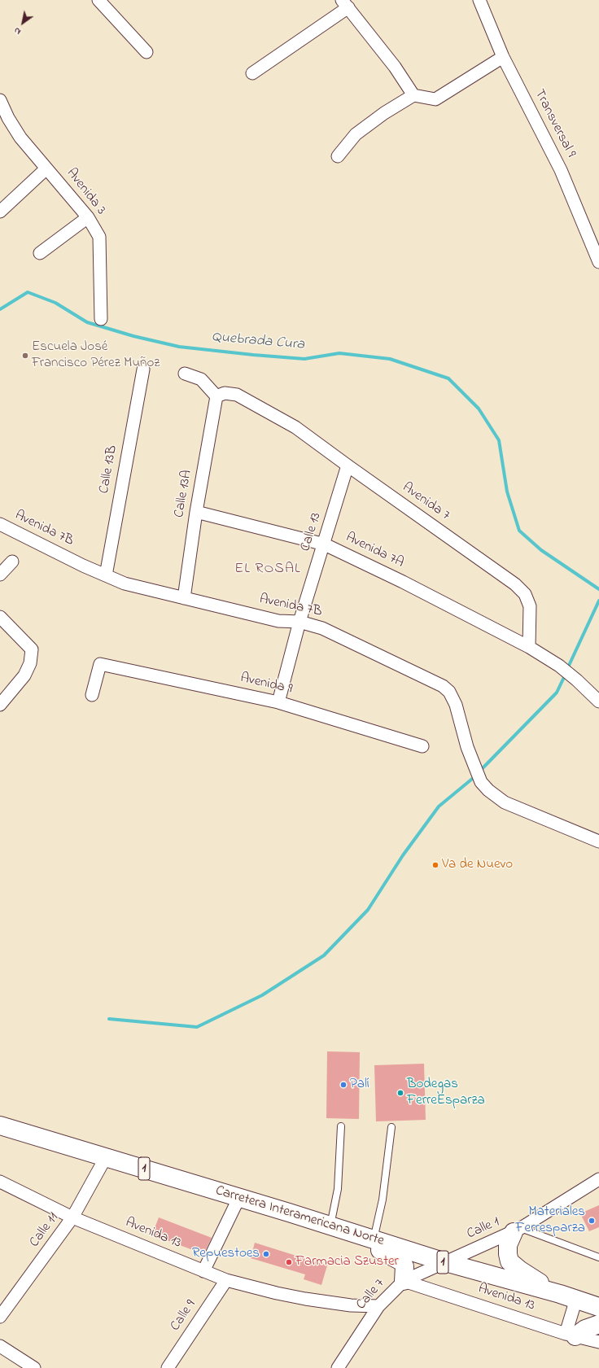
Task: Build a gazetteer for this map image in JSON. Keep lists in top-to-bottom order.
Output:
{
  "streets": {
    "highway": ["1", "Carretera Interamericana Norte"],
    "street": [
      "Transversal 9",
      "Avenida 3",
      "Calle 13B",
      "Calle 13A",
      "Avenida 7",
      "Avenida 7B",
      "Calle 13",
      "Avenida 7A",
      "Avenida 9",
      "Calle 1",
      "Calle 11",
      "Avenida 13",
      "Calle 7",
      "Calle 9"
    ]
  },
  "crossings": [
    ["Calle 13B", "Avenida 7B"],
    ["Calle 13A", "Avenida 7"],
    ["Calle 13A", "Avenida 7B"],
    ["Calle 13A", "Avenida 7A"],
    ["Avenida 7", "Calle 13"],
    ["Avenida 7", "Avenida 7A"],
    ["Avenida 7B", "Calle 13"],
    ["Calle 13", "Avenida 7A"],
    ["Calle 13", "Avenida 9"],
    ["Carretera Interamericana Norte", "Calle 1"],
    ["Carretera Interamericana Norte", "Calle 11"],
    ["Carretera Interamericana Norte", "Calle 7"],
    ["Calle 1", "Calle 7"],
    ["Calle 11", "Avenida 13"],
    ["Avenida 13", "Calle 7"],
    ["Avenida 13", "Calle 9"]
  ],
  "districts": ["EL ROSAL"],
  "water": ["Quebrada Cura"],
  "places": [
    "Escuela José Francisco Pérez Muñoz",
    "Va de Nuevo",
    "Palí",
    "Bodegas FerreEsparza",
    "Materiales Ferresparza",
    "Repuestoes",
    "Farmacia Szuster"
  ],
  "north": "bottom left"
}
